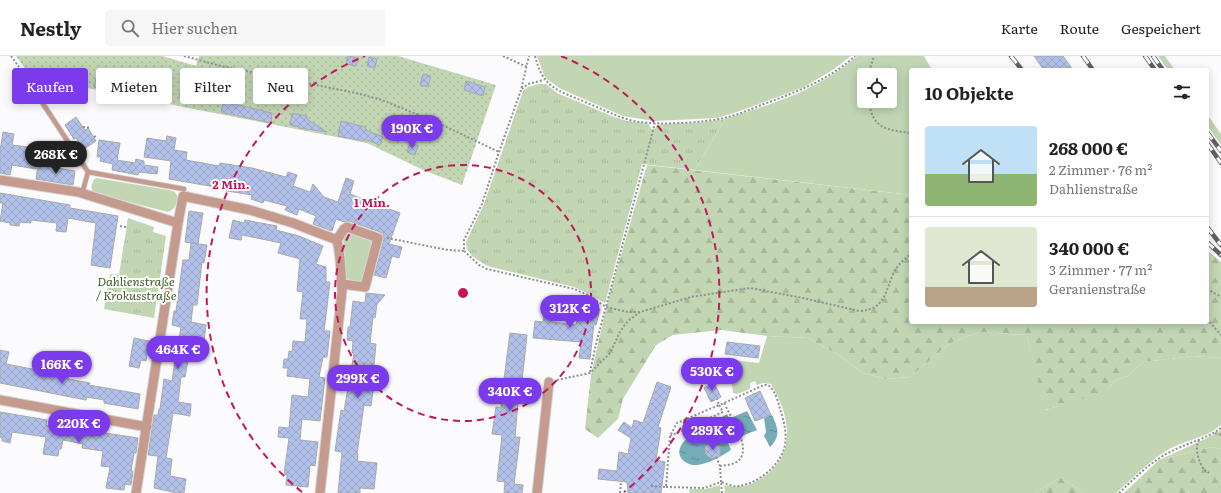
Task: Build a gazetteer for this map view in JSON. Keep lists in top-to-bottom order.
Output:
{
  "parks": ["Dahlienstraße / Krokusstraße"],
  "page": {
    "header": "Nestly",
    "search": "Hier suchen",
    "nav": ["Karte", "Route", "Gespeichert"],
    "chip": [
      "Kaufen",
      "Mieten",
      "Filter",
      "Neu"
    ],
    "heading": "10 Objekte",
    "price": [
      "190K €",
      "268K €",
      "312K €",
      "464K €",
      "166K €",
      "530K €",
      "299K €",
      "340K €",
      "220K €",
      "289K €"
    ],
    "list": [
      {
        "name": "268 000 €",
        "note": "2 Zimmer · 76 m² · Dahlienstraße"
      },
      {
        "name": "340 000 €",
        "note": "3 Zimmer · 77 m² · Geranienstraße"
      }
    ]
  },
  "rings": ["2 Min.", "1 Min."]
}
